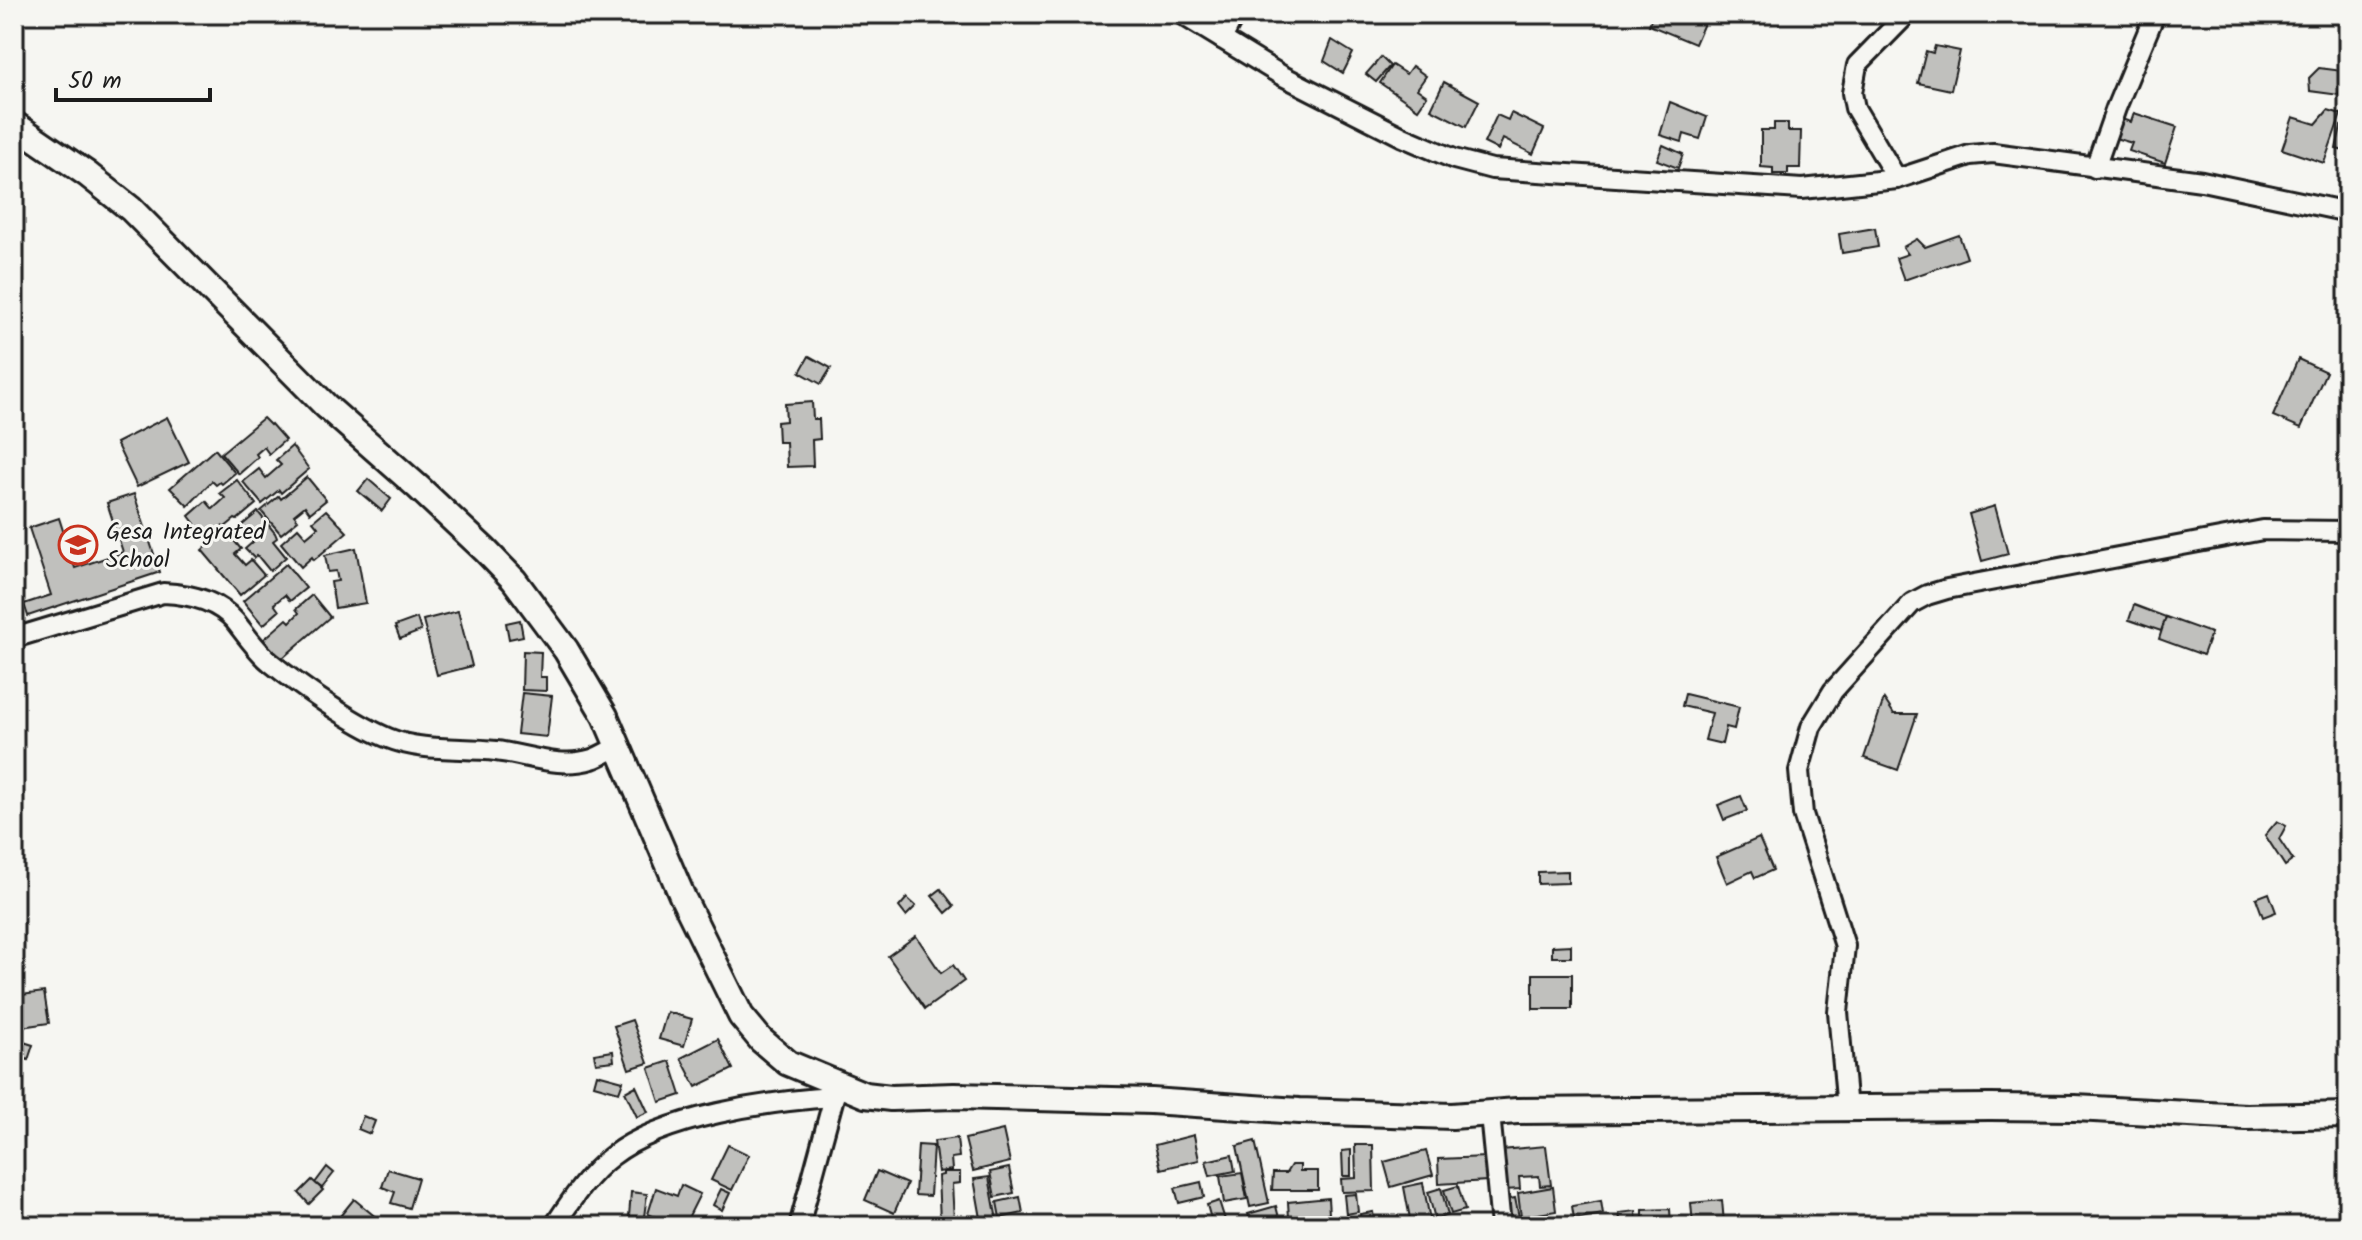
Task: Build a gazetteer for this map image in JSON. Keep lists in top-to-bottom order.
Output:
{
  "places": {
    "school or university": ["Gesa Integrated School"]
  },
  "scale_bar": "50 m"
}
